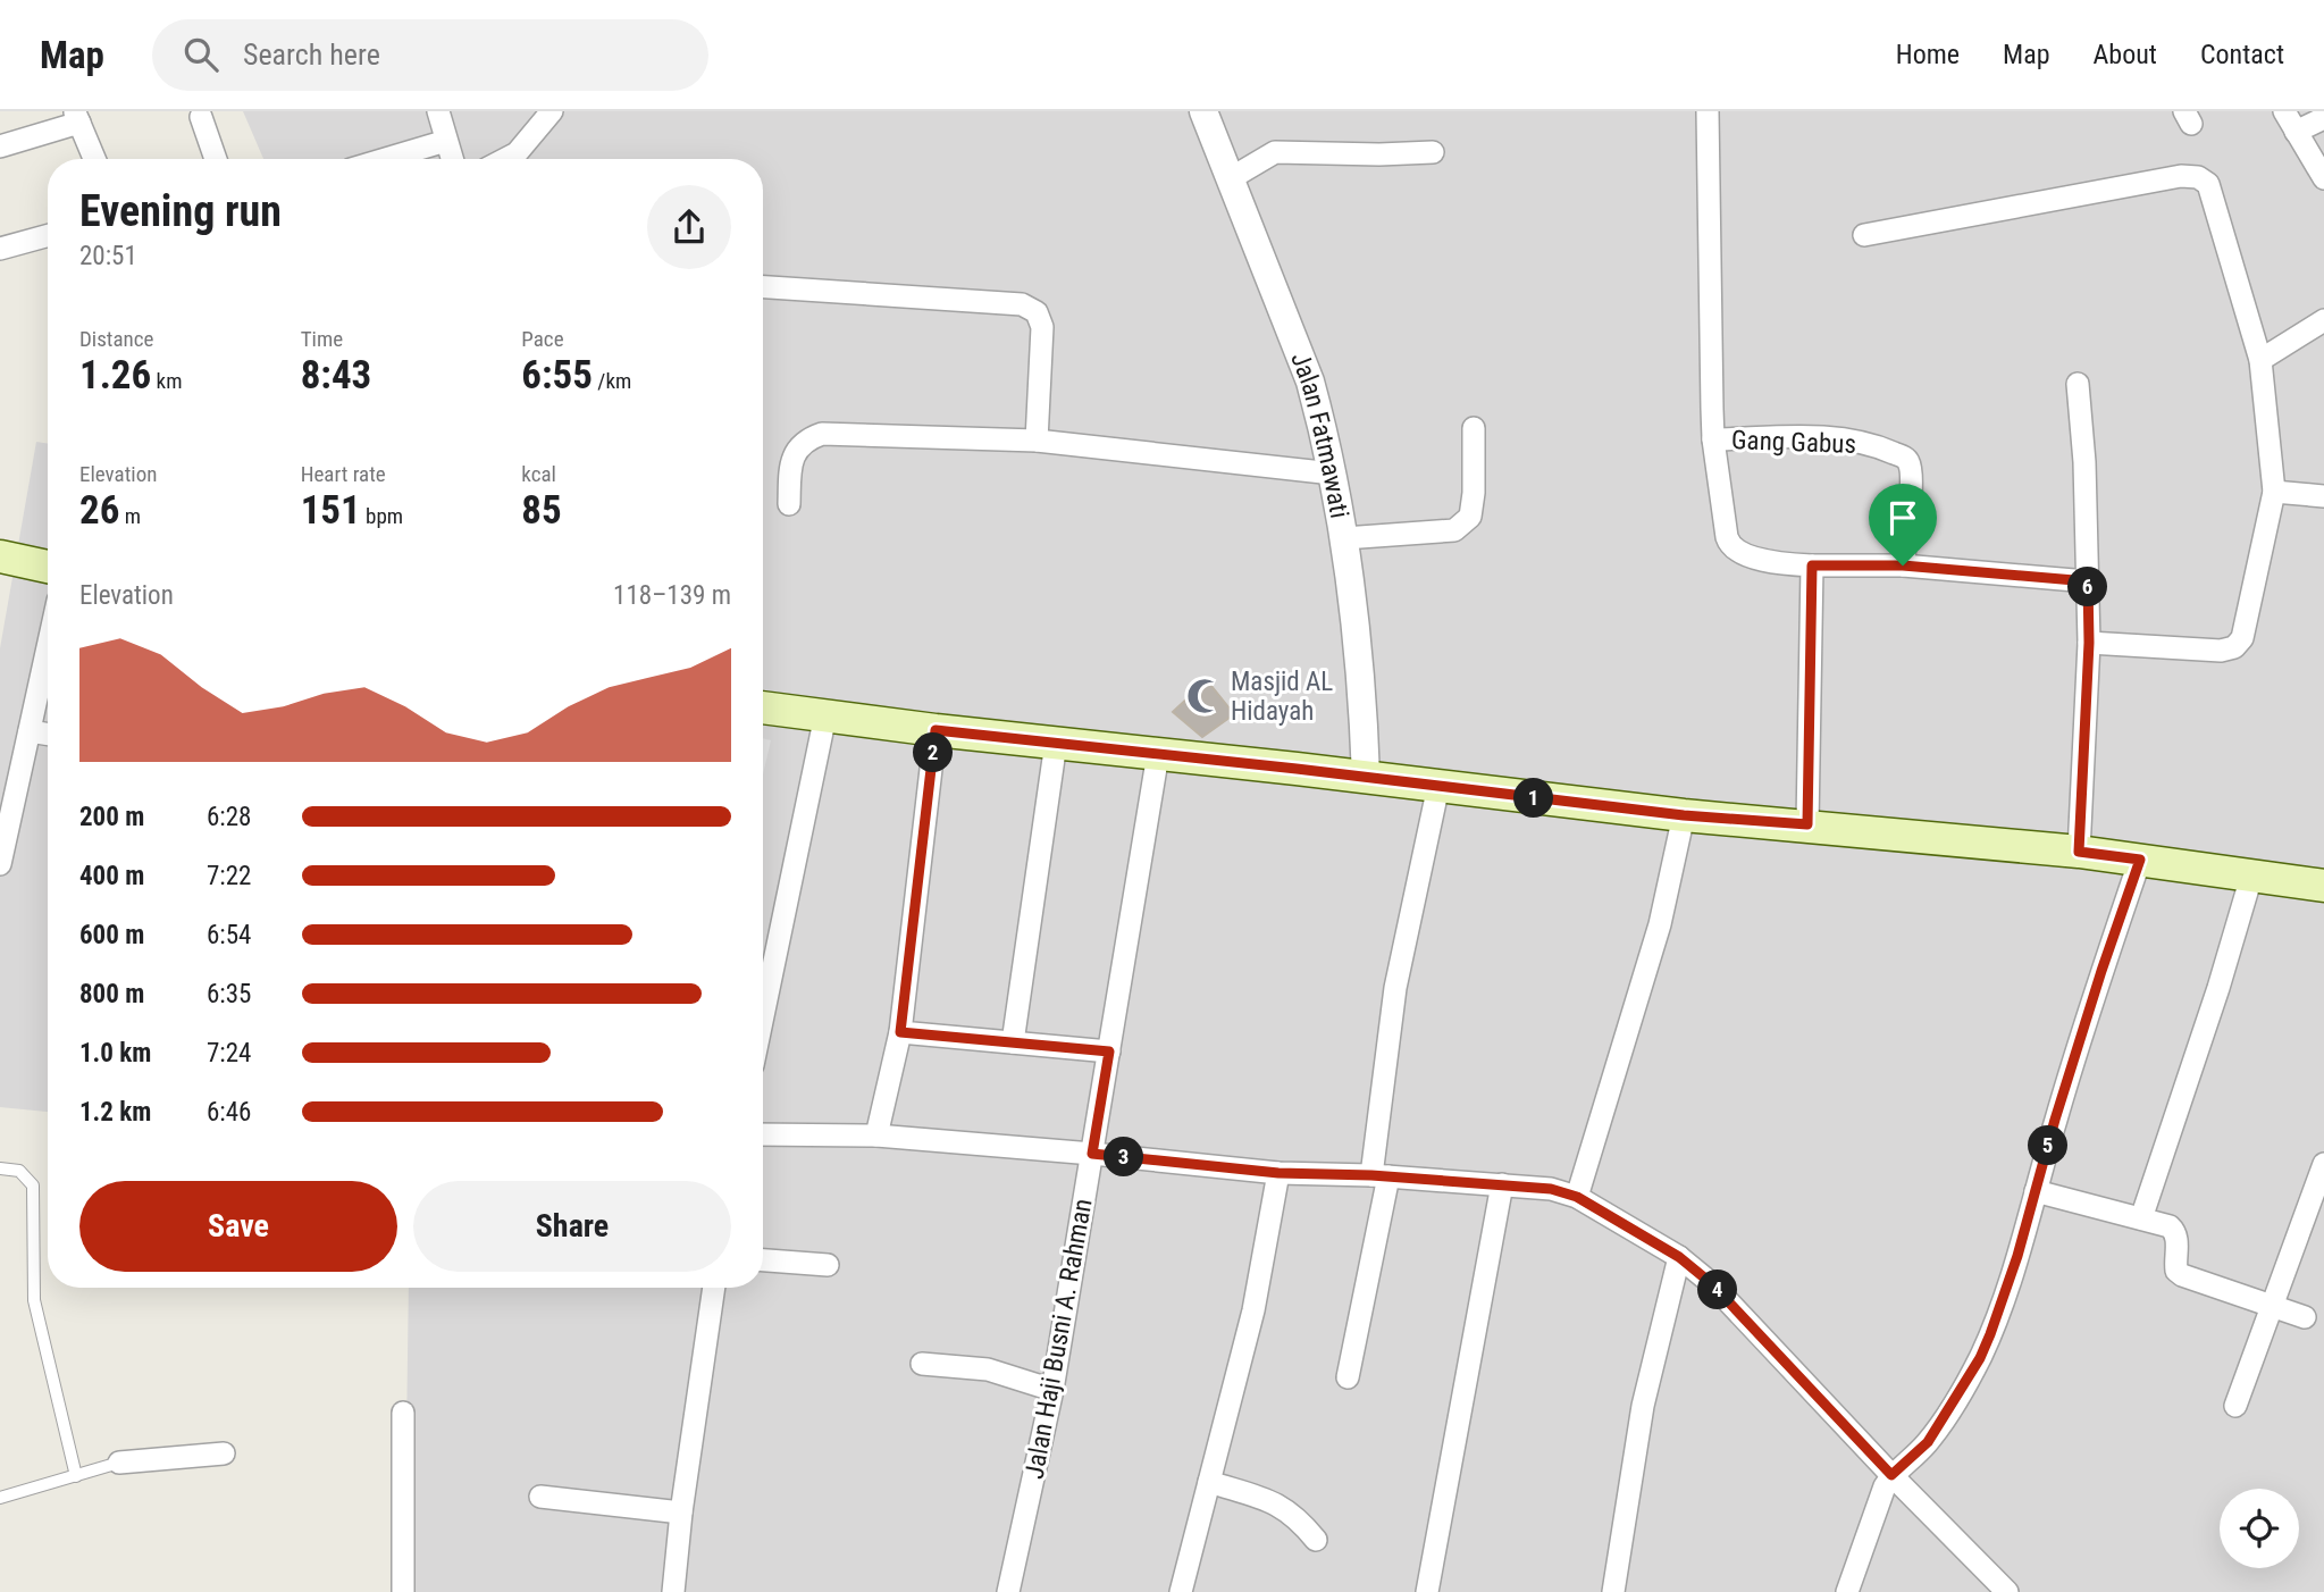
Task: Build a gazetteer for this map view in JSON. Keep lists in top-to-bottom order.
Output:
{
  "streets": {
    "street": ["Jalan Fatmawati", "Gang Gabus", "Jalan Haji Busni A. Rahman"]
  },
  "places": {
    "mosque": ["Masjid AL Hidayah"]
  },
  "page": {
    "header": "Map",
    "search": "Search here",
    "nav": [
      "Home",
      "Map",
      "About",
      "Contact"
    ],
    "heading": ["Evening run", "20:51"],
    "stats": [
      ["Distance", "1.26 km"],
      ["Time", "8:43"],
      ["Pace", "6:55 /km"],
      ["Elevation", "26 m"],
      ["Heart rate", "151 bpm"],
      ["kcal", "85"]
    ],
    "chart": ["Elevation", "118–139 m"],
    "pins": [
      "6",
      "2",
      "1",
      "5",
      "3",
      "4"
    ],
    "list": [
      {
        "name": "200 m",
        "note": "6:28"
      },
      {
        "name": "400 m",
        "note": "7:22"
      },
      {
        "name": "600 m",
        "note": "6:54"
      },
      {
        "name": "800 m",
        "note": "6:35"
      },
      {
        "name": "1.0 km",
        "note": "7:24"
      },
      {
        "name": "1.2 km",
        "note": "6:46"
      }
    ],
    "buttons": ["Save", "Share"]
  }
}
